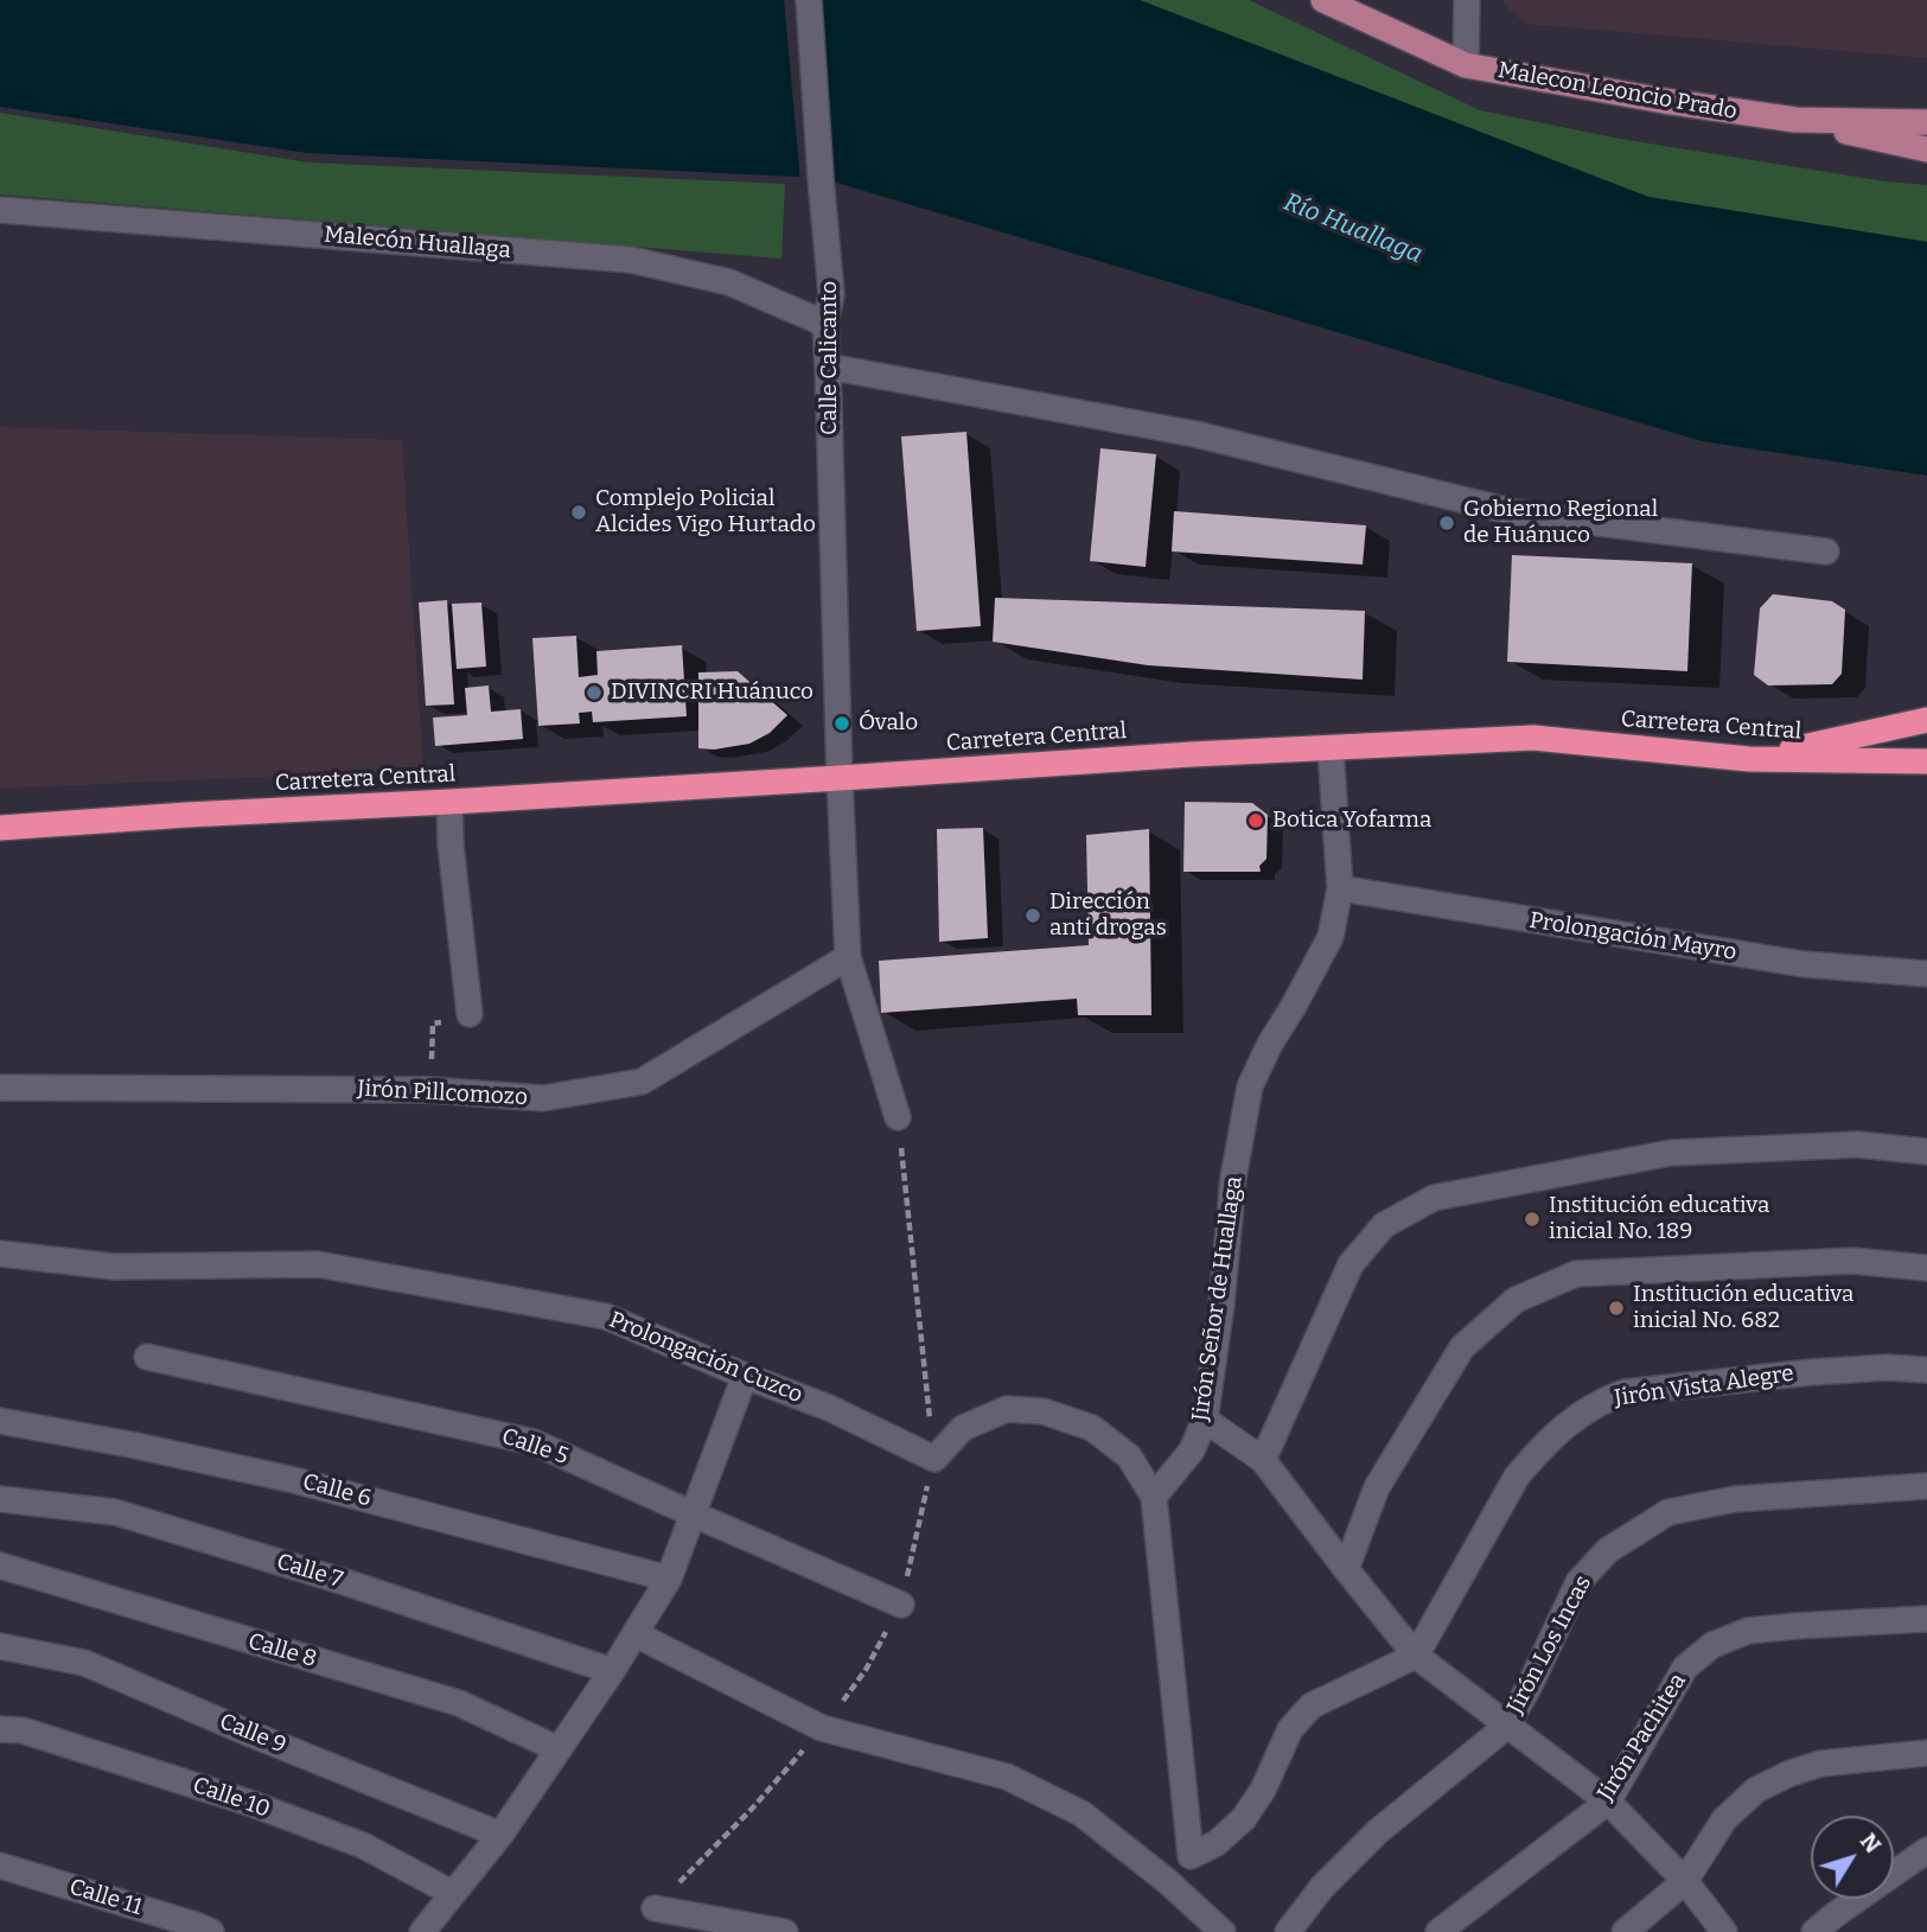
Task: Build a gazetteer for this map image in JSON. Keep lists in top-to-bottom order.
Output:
{
  "streets": {
    "highway": ["Carretera Central"],
    "main road": ["Malecon Leoncio Prado"],
    "street": [
      "Malecón Huallaga",
      "Calle Calicanto",
      "Prolongación Mayro",
      "Jirón Pillcomozo",
      "Jirón Señor de Huallaga",
      "Prolongación Cuzco",
      "Jirón Vista Alegre",
      "Calle 5",
      "Calle 6",
      "Calle 7",
      "Jirón Los Incas",
      "Calle 8",
      "Calle 9",
      "Jirón Pachitea",
      "Calle 10",
      "Calle 11"
    ]
  },
  "crossings": [
    ["Malecón Huallaga", "Calle Calicanto"],
    ["Calle Calicanto", "Carretera Central"],
    ["Calle Calicanto", "Jirón Pillcomozo"],
    ["Carretera Central", "Jirón Señor de Huallaga"],
    ["Prolongación Mayro", "Jirón Señor de Huallaga"],
    ["Jirón Señor de Huallaga", "Prolongación Cuzco"]
  ],
  "water": ["Río Huallaga"],
  "places": [
    "Complejo Policial Alcides Vigo Hurtado",
    "Gobierno Regional de Huánuco",
    "DIVINCRI Huánuco",
    "Óvalo",
    "Botica Yofarma",
    "Dirección anti drogas",
    "Institución educativa inicial No. 189",
    "Institución educativa inicial No. 682"
  ],
  "north": "top right"
}
